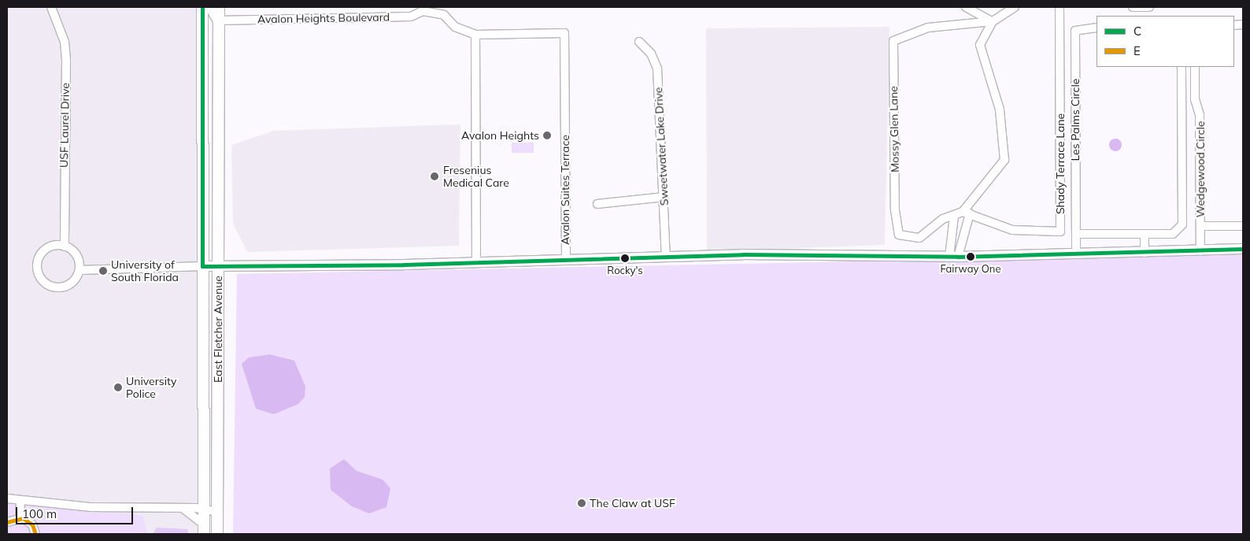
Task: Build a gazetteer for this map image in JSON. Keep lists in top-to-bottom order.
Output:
{
  "streets": {
    "main road": ["East Fletcher Avenue"],
    "street": [
      "Avalon Heights Boulevard",
      "Les Palms Circle",
      "USF Laurel Drive",
      "Mossy Glen Lane",
      "Sweetwater Lake Drive",
      "Shady Terrace Lane",
      "Wedgewood Circle",
      "Avalon Suites Terrace"
    ]
  },
  "crossings": [
    ["Avalon Heights Boulevard", "Avalon Suites Terrace"],
    ["Avalon Heights Boulevard", "East Fletcher Avenue"],
    ["Mossy Glen Lane", "Shady Terrace Lane"]
  ],
  "places": [
    "Avalon Heights",
    "Fresenius Medical Care",
    "Fairway One",
    "Rocky's",
    "University of South Florida",
    "University Police",
    "The Claw at USF"
  ],
  "lines": ["transit line C", "transit line E"],
  "legend": ["C", "E"],
  "scale_bar": "100 m"
}
